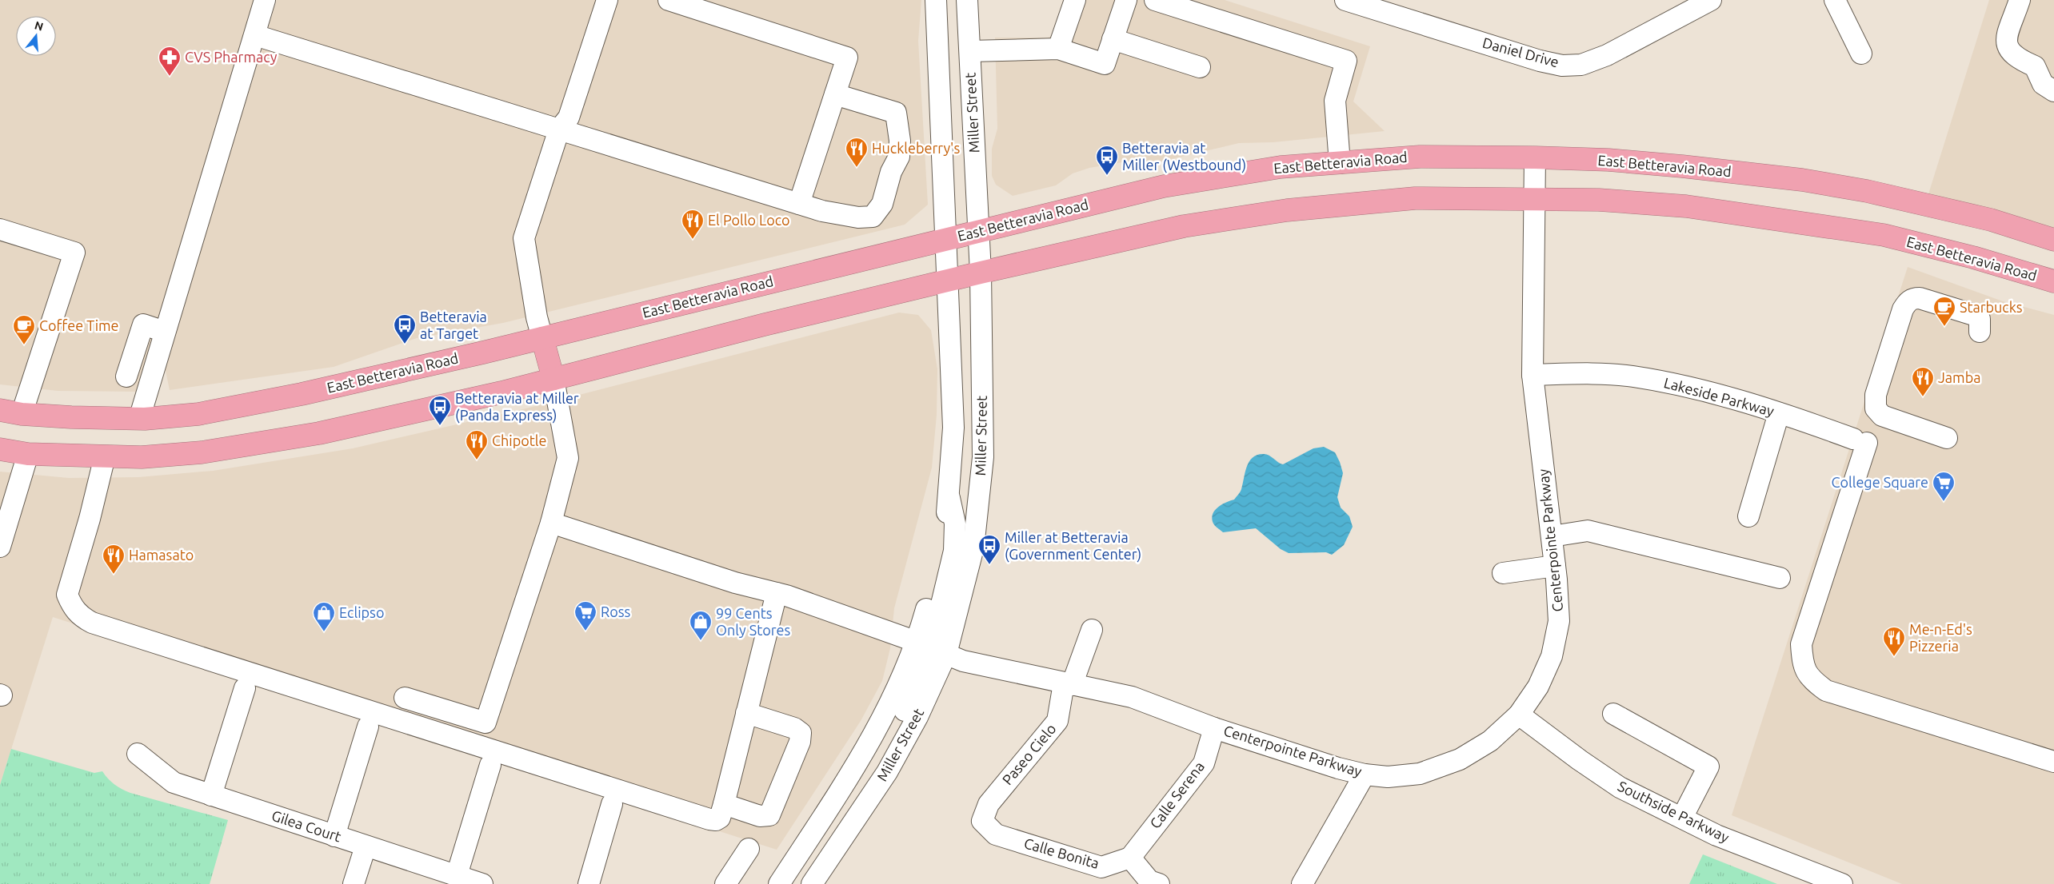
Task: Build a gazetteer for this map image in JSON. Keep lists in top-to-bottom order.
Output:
{
  "streets": {
    "highway": ["East Betteravia Road"],
    "street": [
      "Daniel Drive",
      "Miller Street",
      "Lakeside Parkway",
      "Centerpointe Parkway",
      "Paseo Cielo",
      "Calle Serena",
      "Southside Parkway",
      "Gilea Court",
      "Calle Bonita"
    ]
  },
  "crossings": [
    ["Miller Street", "East Betteravia Road"],
    ["Miller Street", "Centerpointe Parkway"],
    ["East Betteravia Road", "Centerpointe Parkway"],
    ["Lakeside Parkway", "Centerpointe Parkway"],
    ["Centerpointe Parkway", "Paseo Cielo"],
    ["Centerpointe Parkway", "Calle Serena"],
    ["Centerpointe Parkway", "Southside Parkway"],
    ["Paseo Cielo", "Calle Bonita"],
    ["Calle Serena", "Calle Bonita"]
  ],
  "places": {
    "pharmacy": ["CVS Pharmacy"],
    "restaurant": [
      "Huckleberry's",
      "El Pollo Loco",
      "Jamba",
      "Chipotle",
      "Hamasato",
      "Me-n-Ed's Pizzeria"
    ],
    "bus stop": [
      "Betteravia at Miller (Westbound)",
      "Betteravia at Target",
      "Betteravia at Miller (Panda Express)",
      "Miller at Betteravia (Government Center)"
    ],
    "cafe": ["Starbucks", "Coffee Time"],
    "supermarket": ["College Square", "Ross"],
    "shop": ["Eclipso", "99 Cents Only Stores"]
  },
  "north": "top"
}
